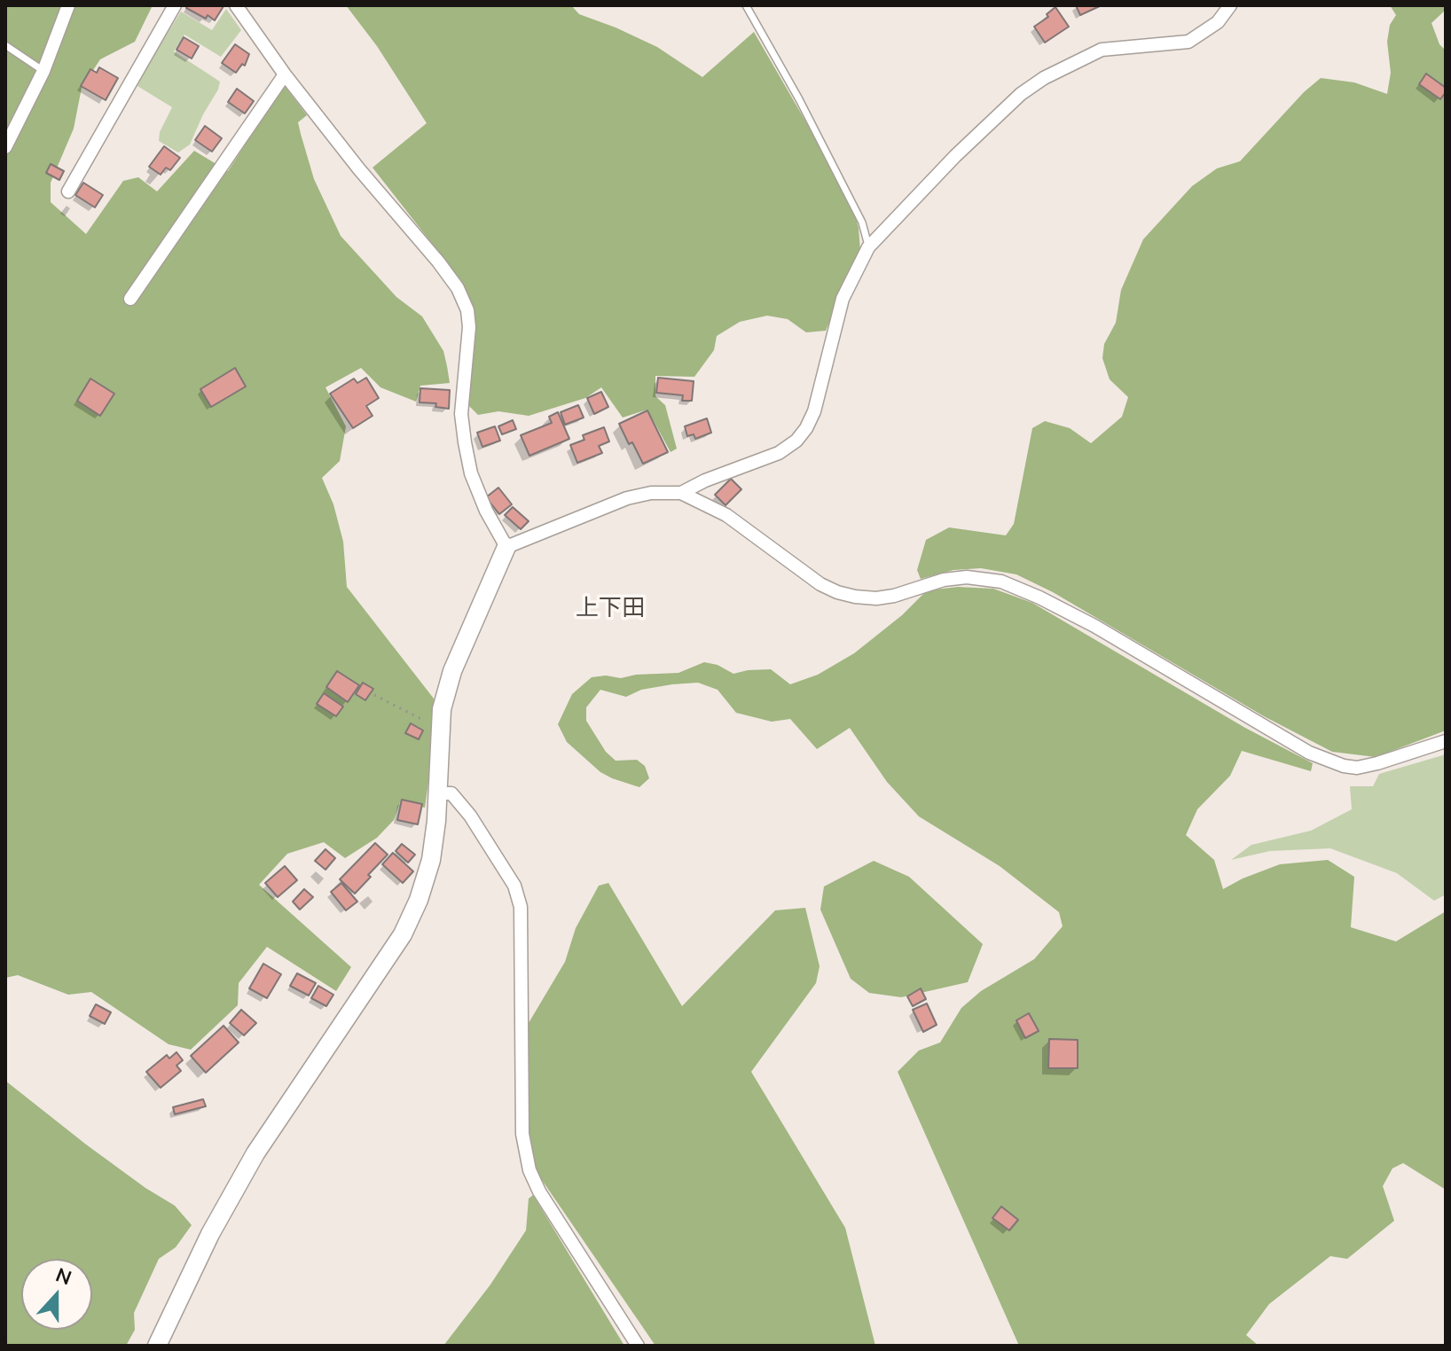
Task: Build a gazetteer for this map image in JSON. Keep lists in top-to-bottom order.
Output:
{
  "districts": ["上下田"],
  "north": "top"
}
